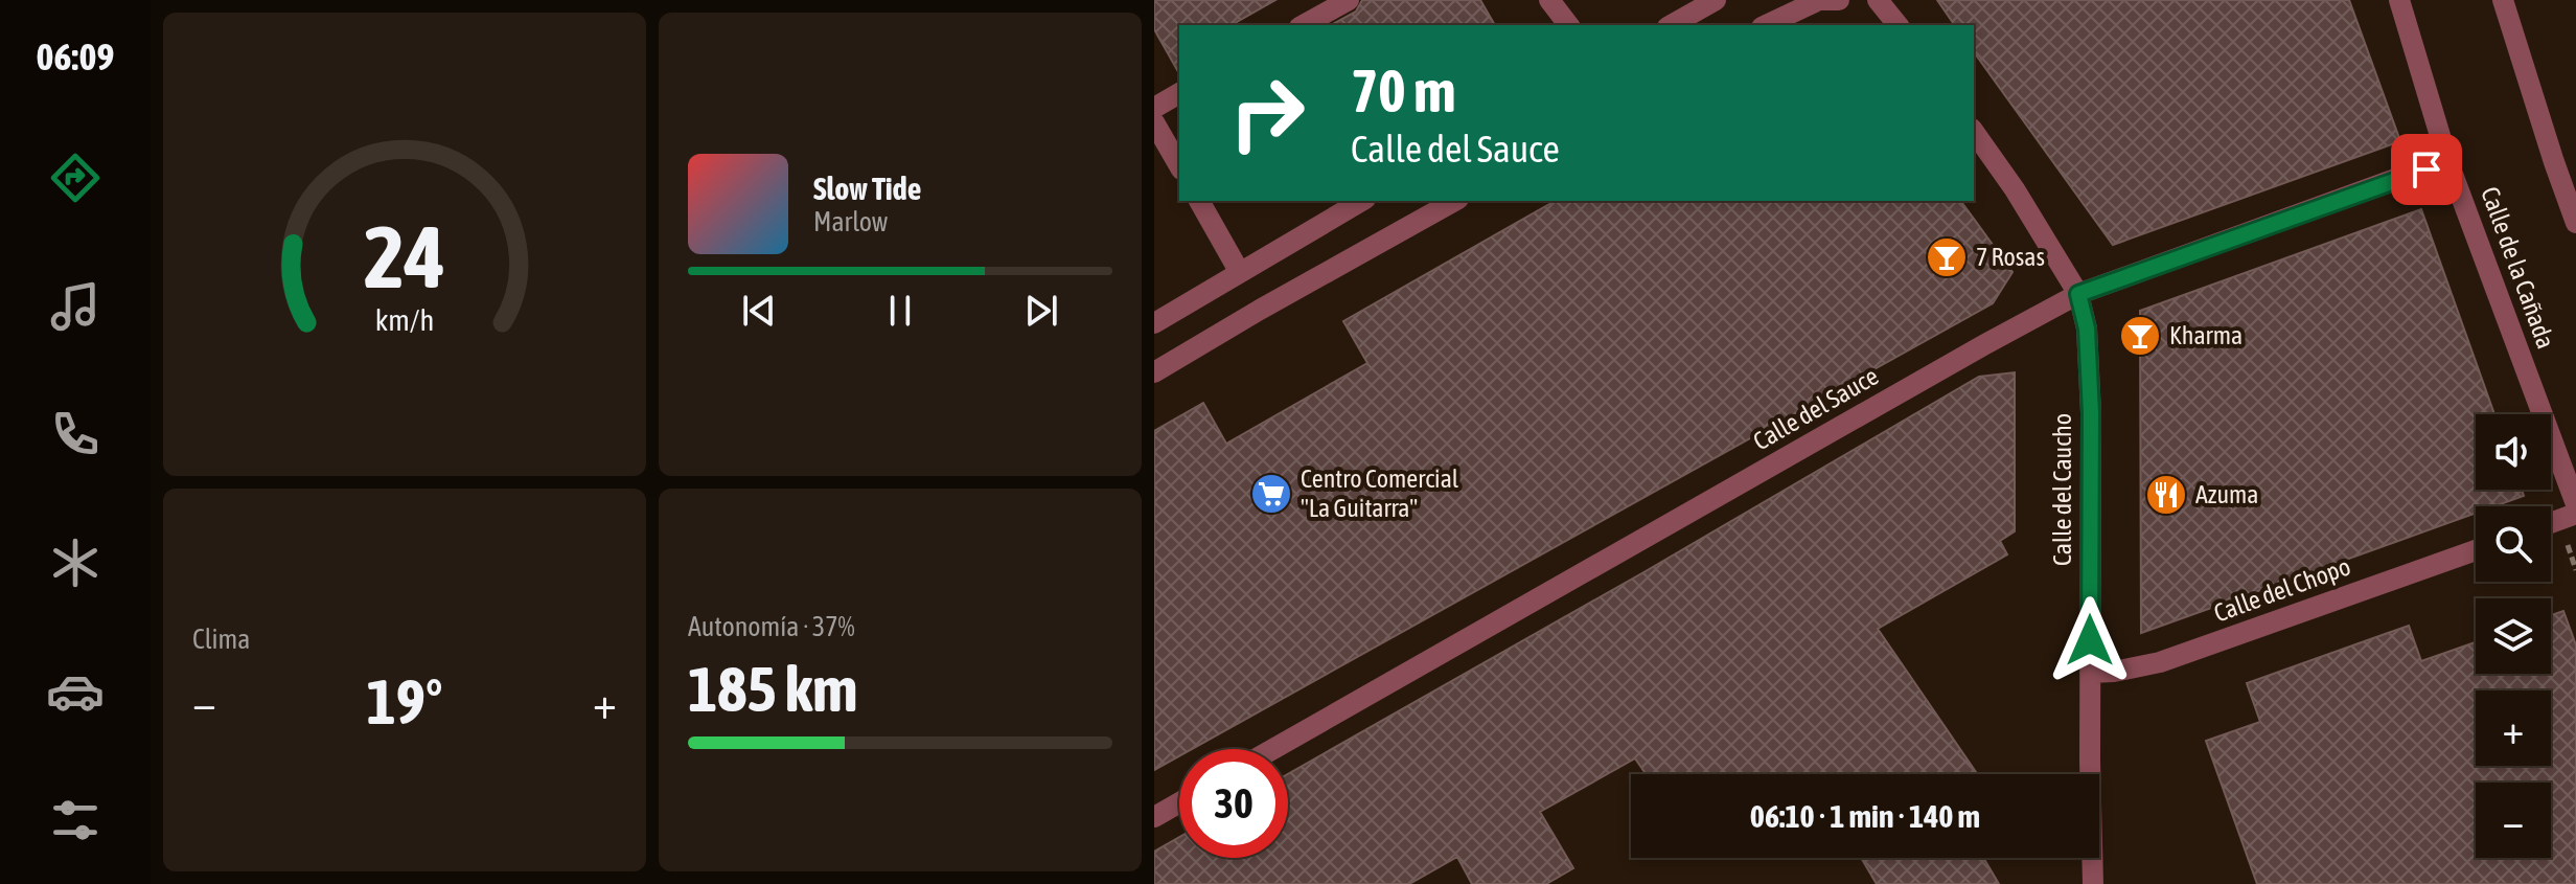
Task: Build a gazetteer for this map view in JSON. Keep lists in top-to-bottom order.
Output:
{
  "streets": {
    "street": [
      "Calle de la Cañada",
      "Calle del Sauce",
      "Calle del Caucho",
      "Calle del Chopo"
    ]
  },
  "crossings": [
    ["Calle de la Cañada", "Calle del Sauce"],
    ["Calle del Sauce", "Calle del Caucho"],
    ["Calle del Caucho", "Calle del Chopo"]
  ],
  "places": {
    "bar": ["7 Rosas", "Kharma"],
    "supermarket": ["Centro Comercial \"La Guitarra\""],
    "restaurant": ["Azuma"]
  },
  "page": {
    "tabs": "06:09",
    "turn": ["70 m", "Calle del Sauce"],
    "song": ["Slow Tide", "Marlow"],
    "map_buttons": ["+", "−"],
    "tile": [
      "Clima",
      ["Autonomía · 37%", "185 km"]
    ],
    "heat": ["−", "19°", "+"],
    "limit": "30",
    "trip": "06:10 · 1 min · 140 m",
    "gauge": ["24", "km/h"]
  }
}
